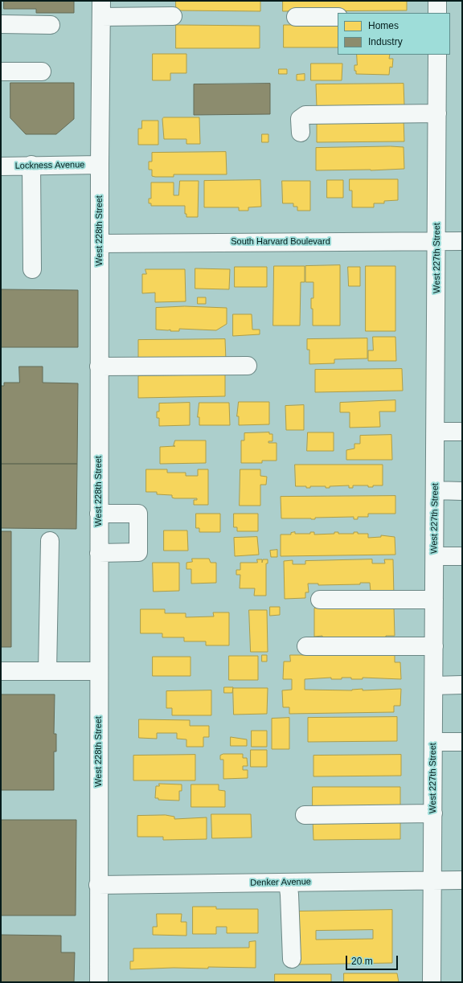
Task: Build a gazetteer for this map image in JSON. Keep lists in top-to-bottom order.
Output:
{
  "streets": {
    "street": [
      "Lockness Avenue",
      "West 228th Street",
      "South Harvard Boulevard",
      "West 227th Street",
      "Denker Avenue"
    ]
  },
  "crossings": [
    ["Lockness Avenue", "West 228th Street"],
    ["West 228th Street", "South Harvard Boulevard"],
    ["West 228th Street", "Denker Avenue"],
    ["South Harvard Boulevard", "West 227th Street"],
    ["West 227th Street", "Denker Avenue"]
  ],
  "legend": ["Homes", "Industry"],
  "scale_bar": "20 m"
}
